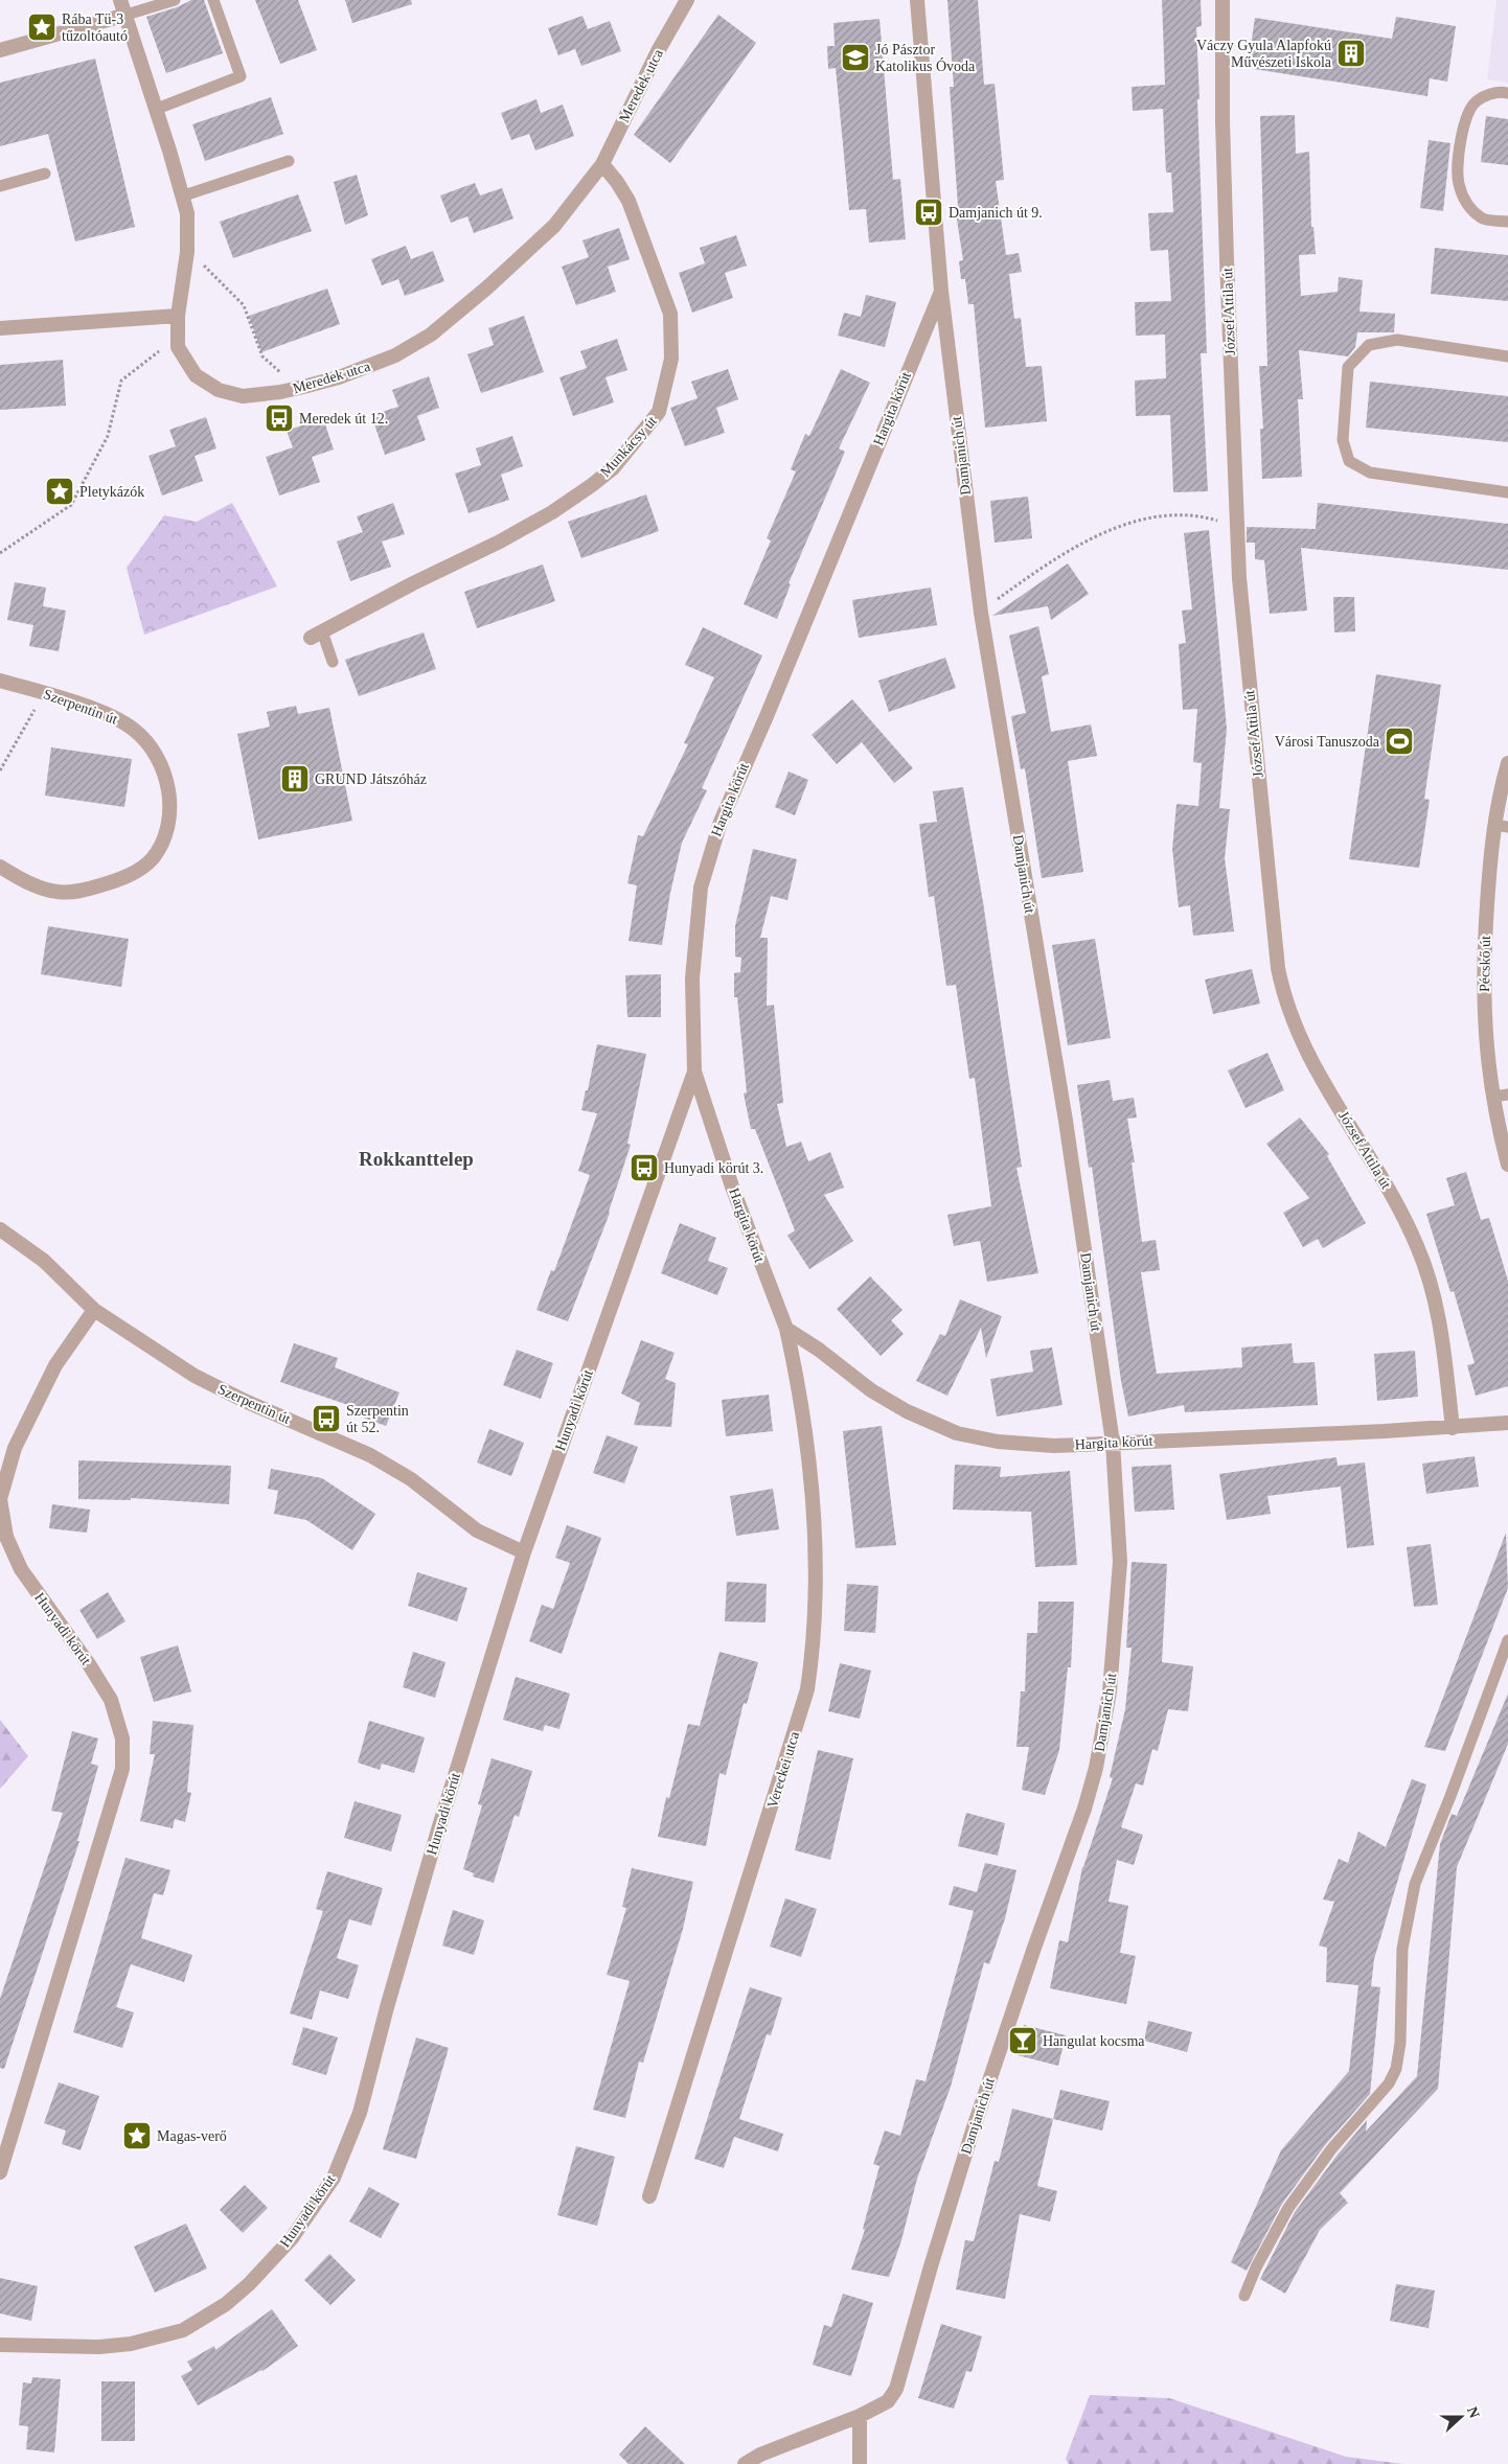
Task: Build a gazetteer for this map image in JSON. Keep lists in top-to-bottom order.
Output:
{
  "streets": {
    "street": [
      "Meredek utca",
      "József Attila út",
      "Hargita körút",
      "Munkácsy út",
      "Damjanich út",
      "Szerpentin út",
      "Pécskő út",
      "Hunyadi körút",
      "Vereckei utca"
    ]
  },
  "crossings": [
    ["Meredek utca", "Munkácsy út"],
    ["József Attila út", "Hargita körút"],
    ["Hargita körút", "Damjanich út"],
    ["Hargita körút", "Hunyadi körút"],
    ["Hargita körút", "Vereckei utca"],
    ["Szerpentin út", "Hunyadi körút"]
  ],
  "districts": ["Rokkanttelep"],
  "places": {
    "place": ["Rába Tü-3 tűzoltóautó", "Pletykázók", "Magas-verő"],
    "building": ["Váczy Gyula Alapfokú Művészeti Iskola", "GRUND Játszóház"],
    "school or university": ["Jó Pásztor Katolikus Óvoda"],
    "bus stop": [
      "Damjanich út 9.",
      "Meredek út 12.",
      "Hunyadi körút 3.",
      "Szerpentin út 52."
    ],
    "sports": ["Városi Tanuszoda"],
    "bar": ["Hangulat kocsma"]
  },
  "north": "right"
}
